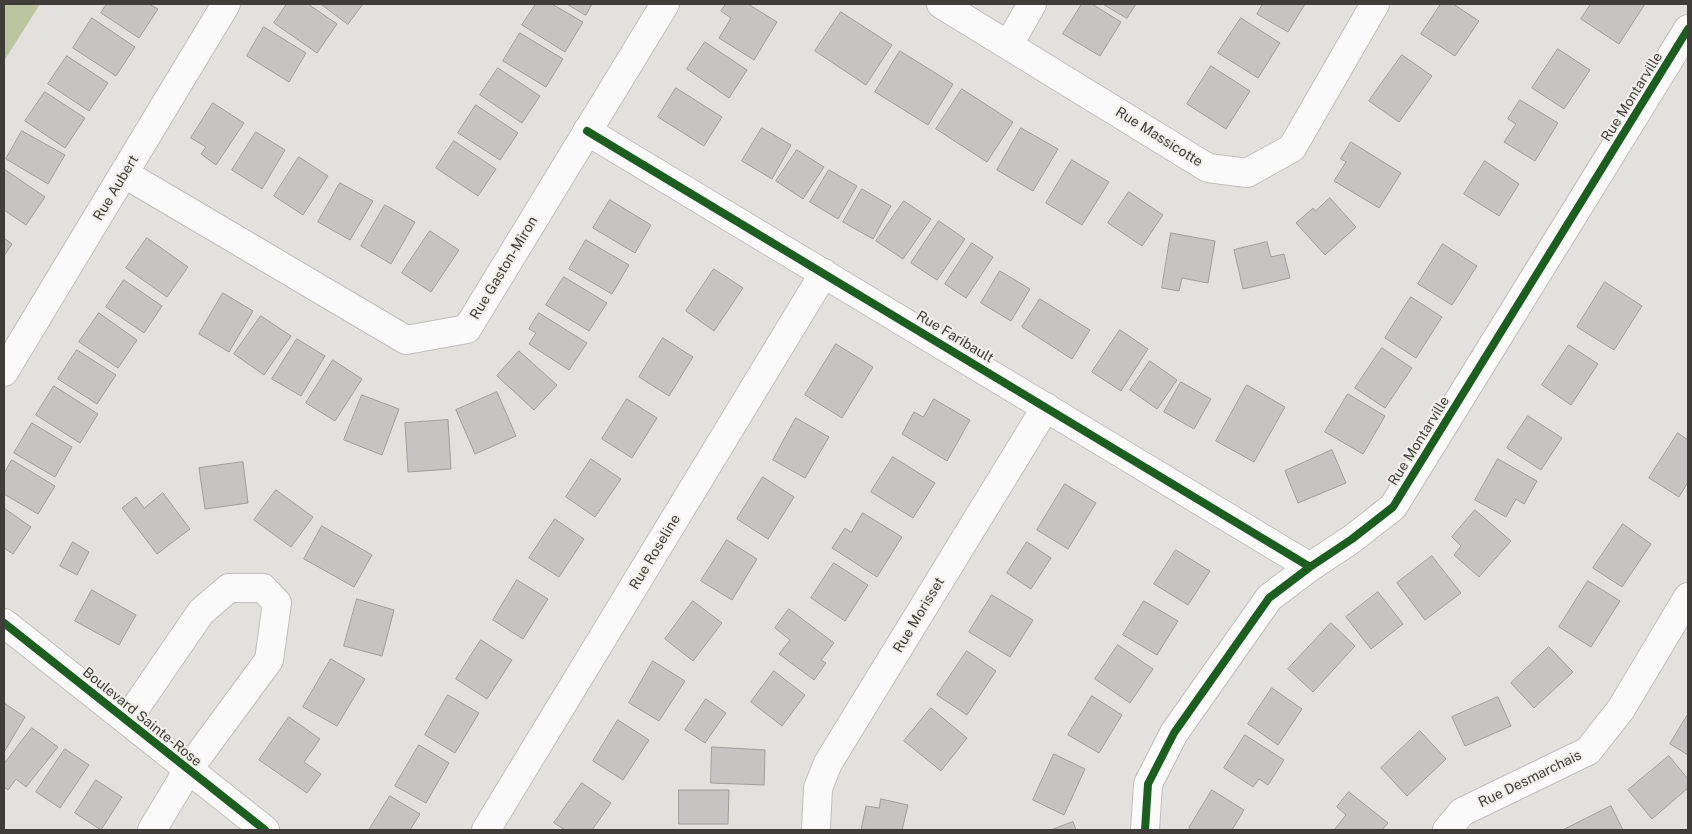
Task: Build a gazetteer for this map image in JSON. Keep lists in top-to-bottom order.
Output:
{
  "streets": {
    "street": [
      "Rue Montarville",
      "Rue Massicotte",
      "Rue Aubert",
      "Rue Gaston-Miron",
      "Rue Faribault",
      "Rue Roseline",
      "Rue Morisset",
      "Boulevard Sainte-Rose",
      "Rue Desmarchais"
    ]
  },
  "crossings": [
    ["Rue Montarville", "Rue Faribault"],
    ["Rue Aubert", "Rue Gaston-Miron"],
    ["Rue Gaston-Miron", "Rue Faribault"],
    ["Rue Faribault", "Rue Roseline"],
    ["Rue Faribault", "Rue Morisset"]
  ]
}
